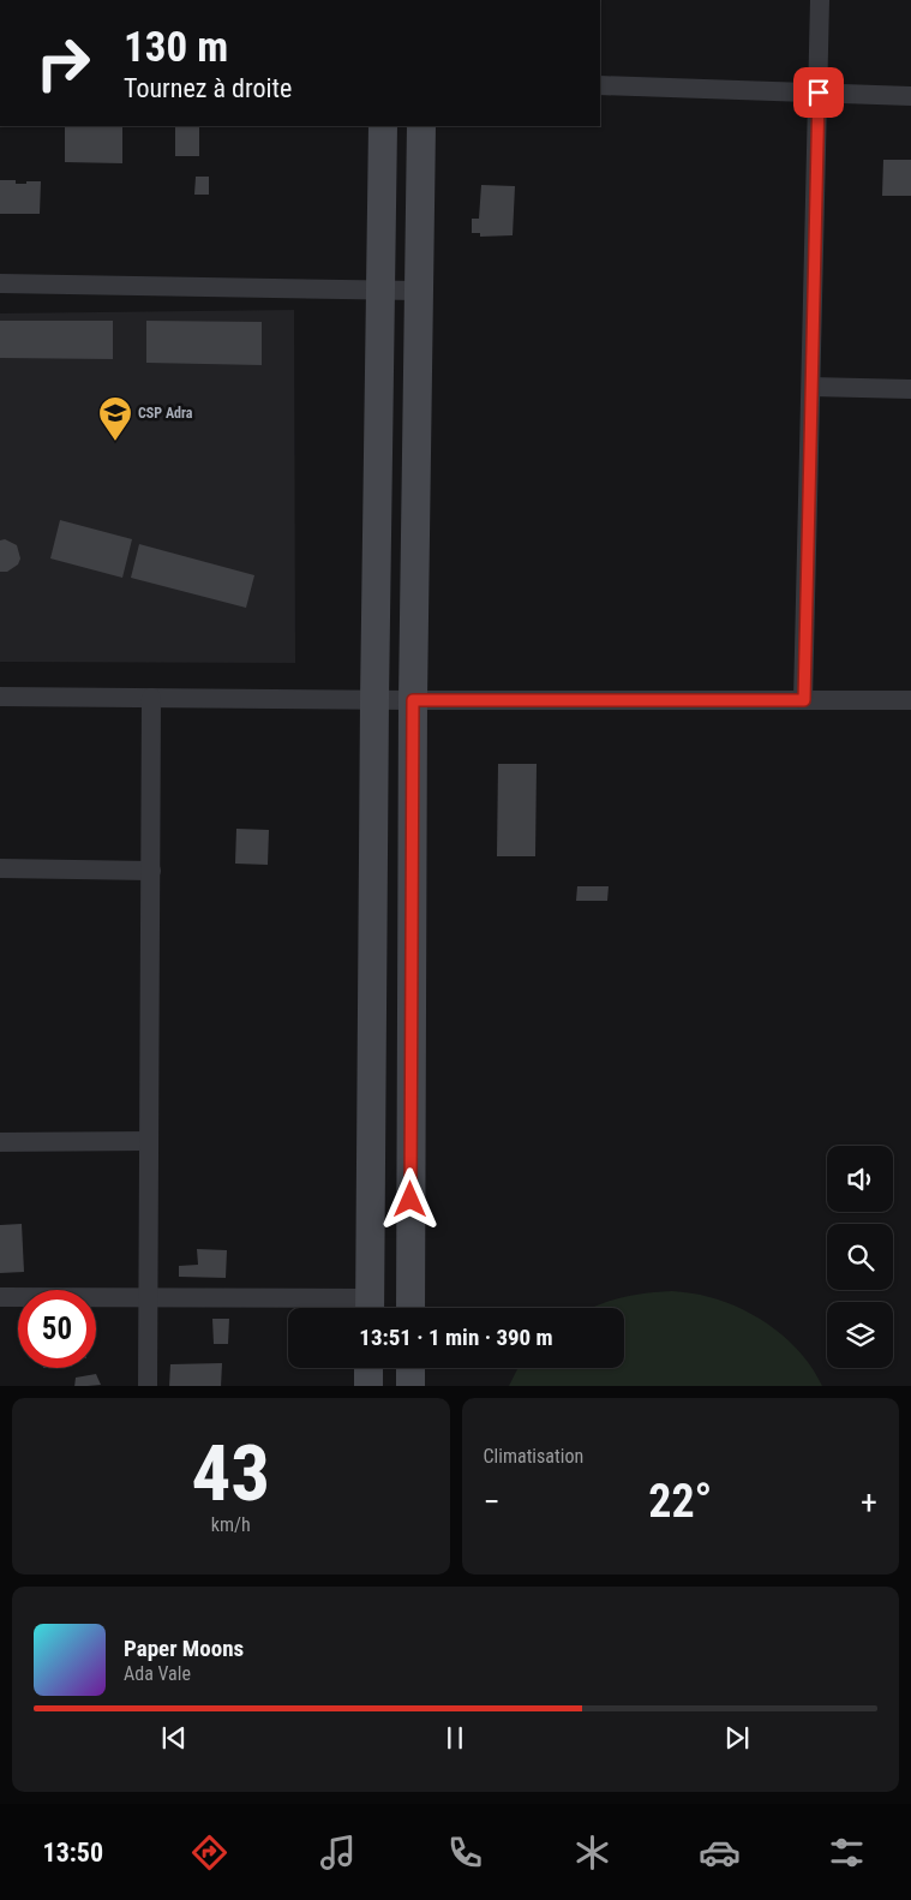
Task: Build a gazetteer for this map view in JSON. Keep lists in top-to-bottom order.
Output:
{
  "places": {
    "school or university": ["CSP Adra"]
  },
  "page": {
    "turn": ["130 m", "Tournez à droite"],
    "limit": "50",
    "trip": "13:51 · 1 min · 390 m",
    "tile": [
      ["43", "km/h"],
      "Climatisation"
    ],
    "heat": ["−", "22°", "+"],
    "song": ["Paper Moons", "Ada Vale"],
    "tabs": "13:50"
  }
}
